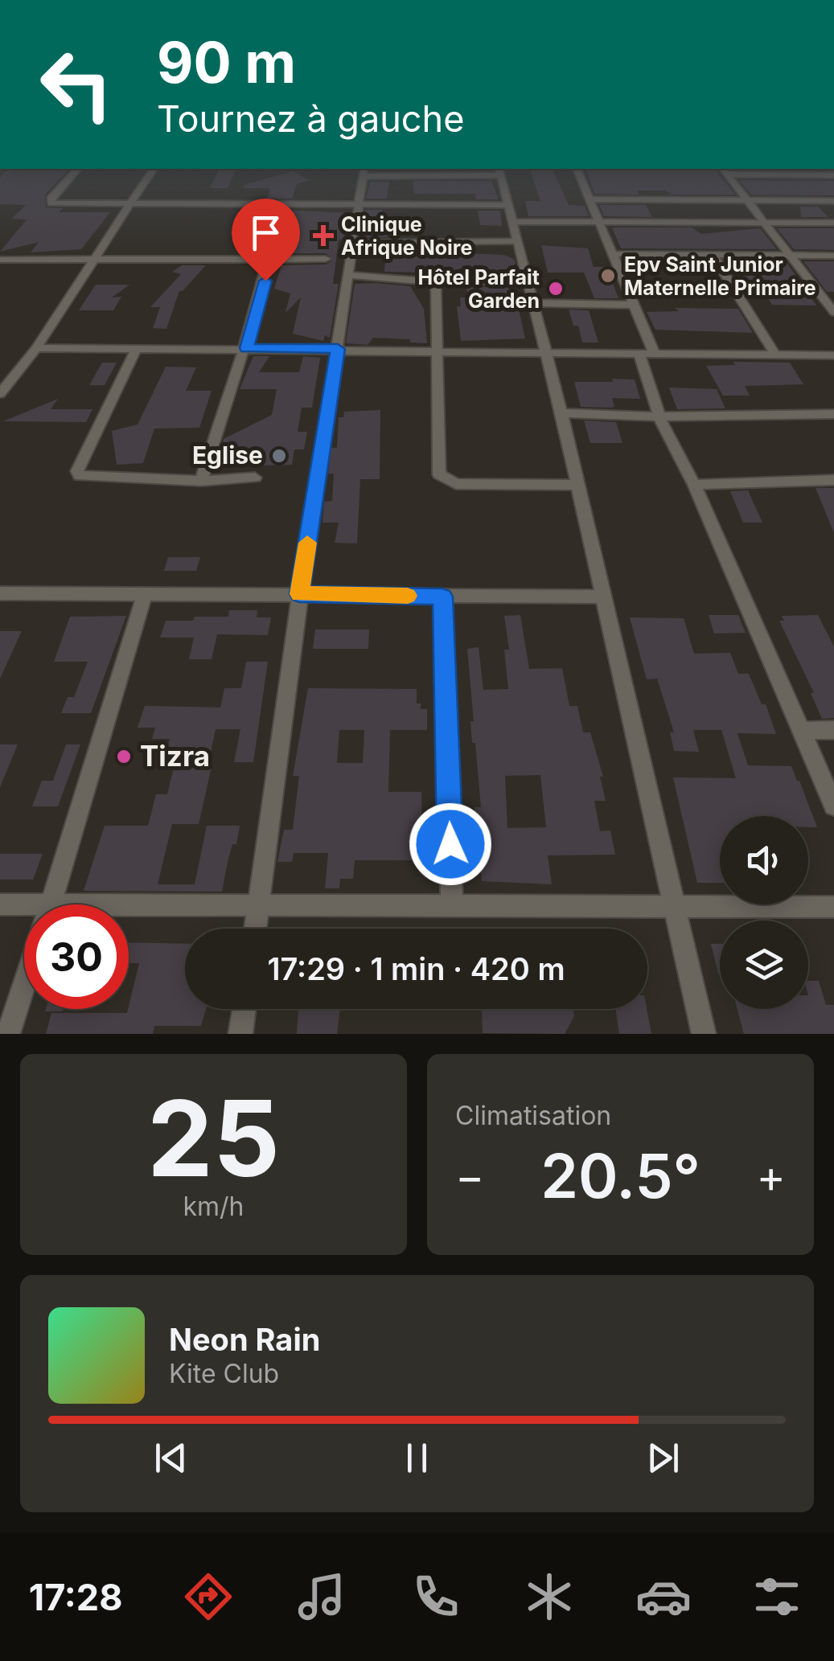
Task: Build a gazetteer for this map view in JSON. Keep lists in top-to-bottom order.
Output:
{
  "places": {
    "health": ["Clinique Afrique Noire"],
    "other": [
      "Epv Saint Junior Maternelle Primaire",
      "Hôtel Parfait Garden",
      "Eglise",
      "Tizra"
    ]
  },
  "page": {
    "turn": ["90 m", "Tournez à gauche"],
    "limit": "30",
    "trip": "17:29 · 1 min · 420 m",
    "tile": [
      ["25", "km/h"],
      "Climatisation"
    ],
    "heat": ["−", "20.5°", "+"],
    "song": ["Neon Rain", "Kite Club"],
    "tabs": "17:28"
  }
}
